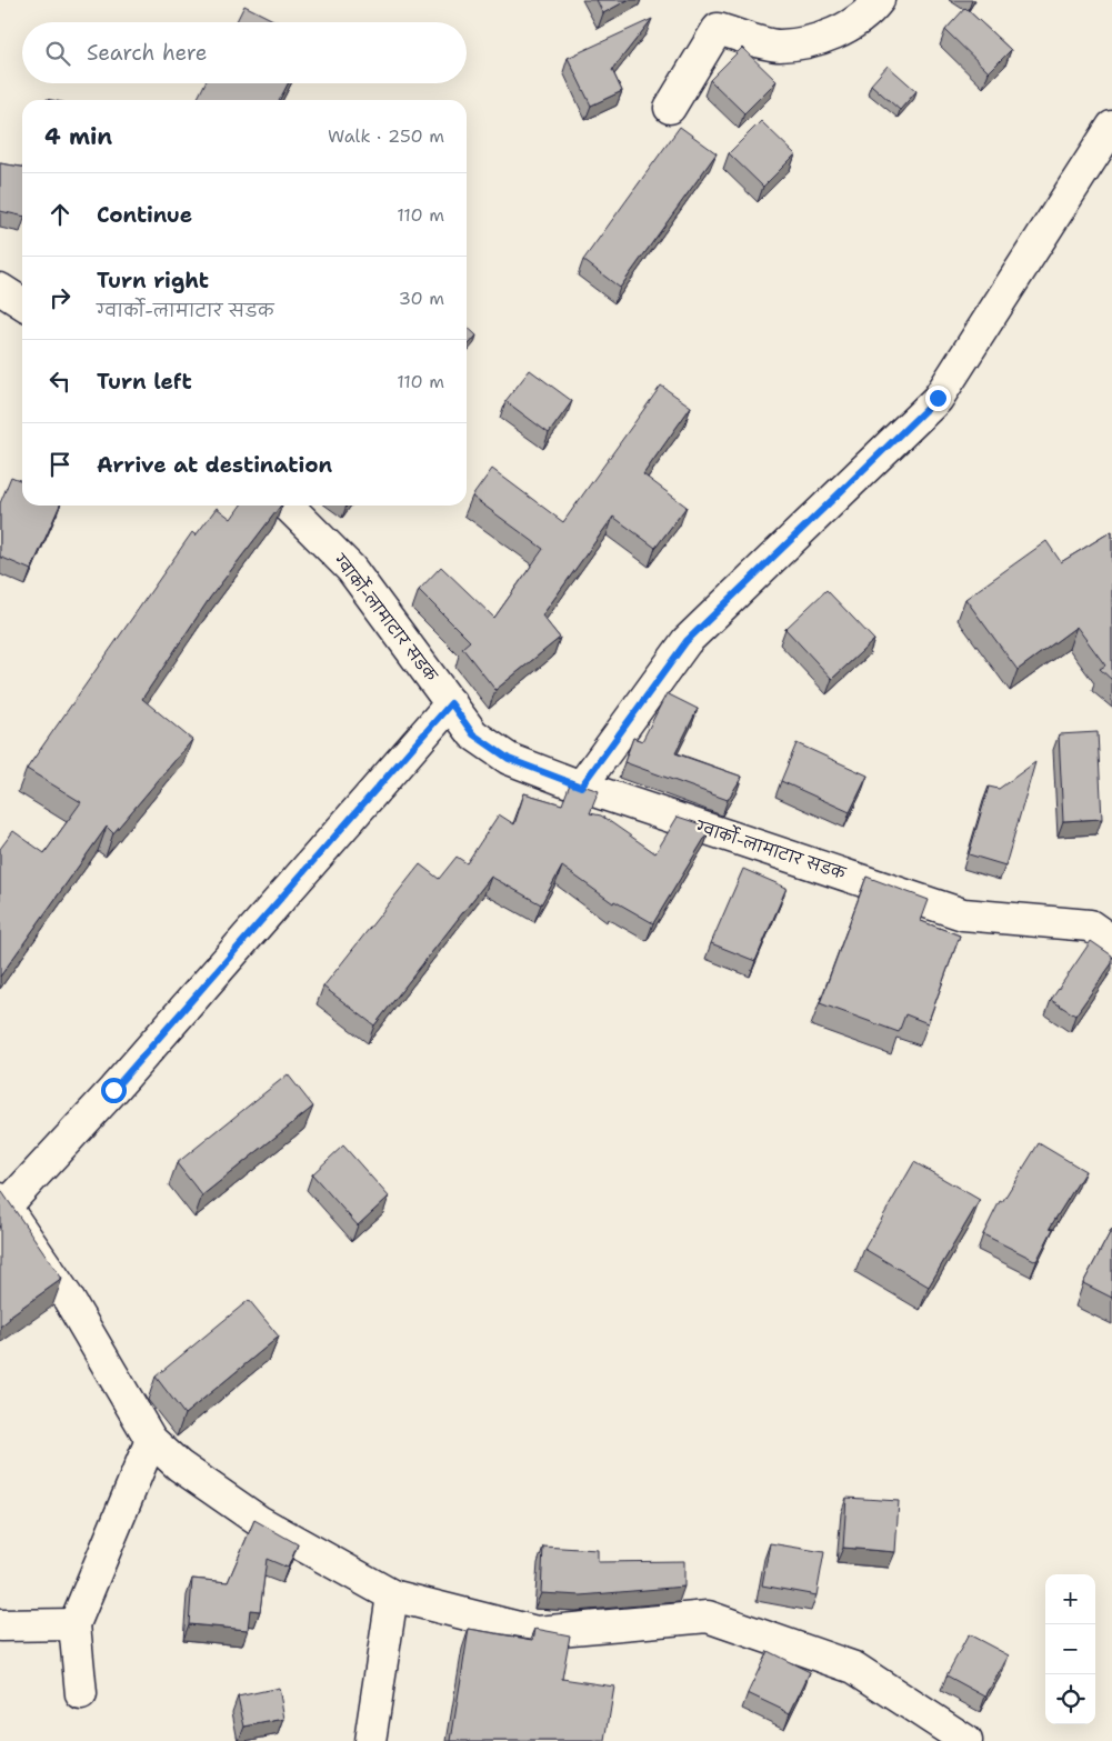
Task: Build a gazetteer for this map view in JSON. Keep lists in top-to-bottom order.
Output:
{
  "streets": {
    "street": ["ग्वार्को-लामाटार सडक"]
  },
  "page": {
    "search": "Search here",
    "heading": ["4 min", "Walk · 250 m"],
    "list": [
      ["Continue", "110 m"],
      ["Turn right", "ग्वार्को-लामाटार सडक", "30 m"],
      ["Turn left", "110 m"],
      "Arrive at destination"
    ],
    "map_buttons": ["+", "−"]
  }
}
